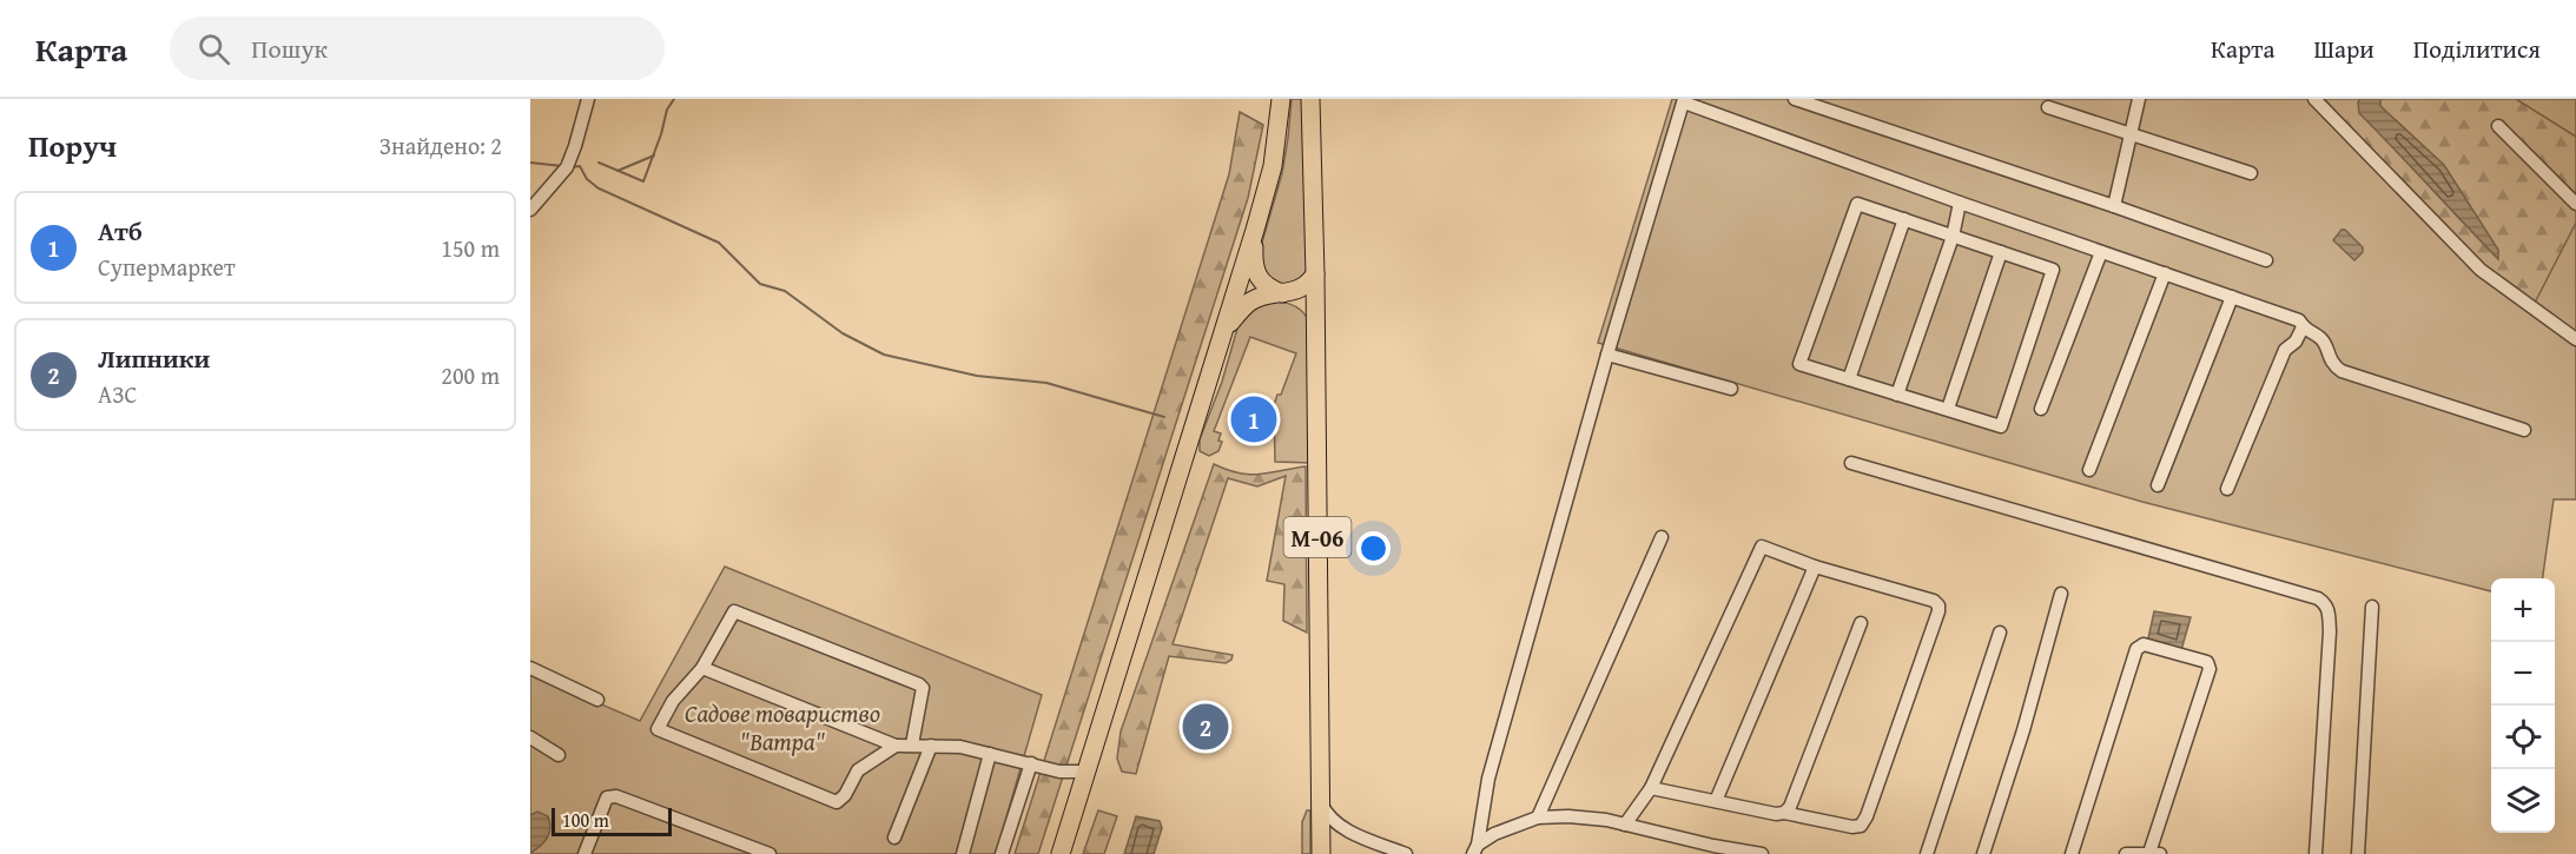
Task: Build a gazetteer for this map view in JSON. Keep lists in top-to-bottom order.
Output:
{
  "streets": {
    "highway": ["М-06"]
  },
  "parks": ["Садове товариство \"Ватра\""],
  "scale_bar": "100 m",
  "page": {
    "header": "Карта",
    "search": "Пошук",
    "nav": ["Карта", "Шари", "Поділитися"],
    "heading": ["Поруч", "Знайдено: 2"],
    "list": [
      {
        "mark": "1",
        "name": "Атб",
        "note": "Супермаркет",
        "value": "150 m"
      },
      {
        "mark": "2",
        "name": "Липники",
        "note": "АЗС",
        "value": "200 m"
      }
    ],
    "pins": ["1", "2"],
    "map_buttons": ["+", "−"],
    "scale": "100 m"
  }
}
